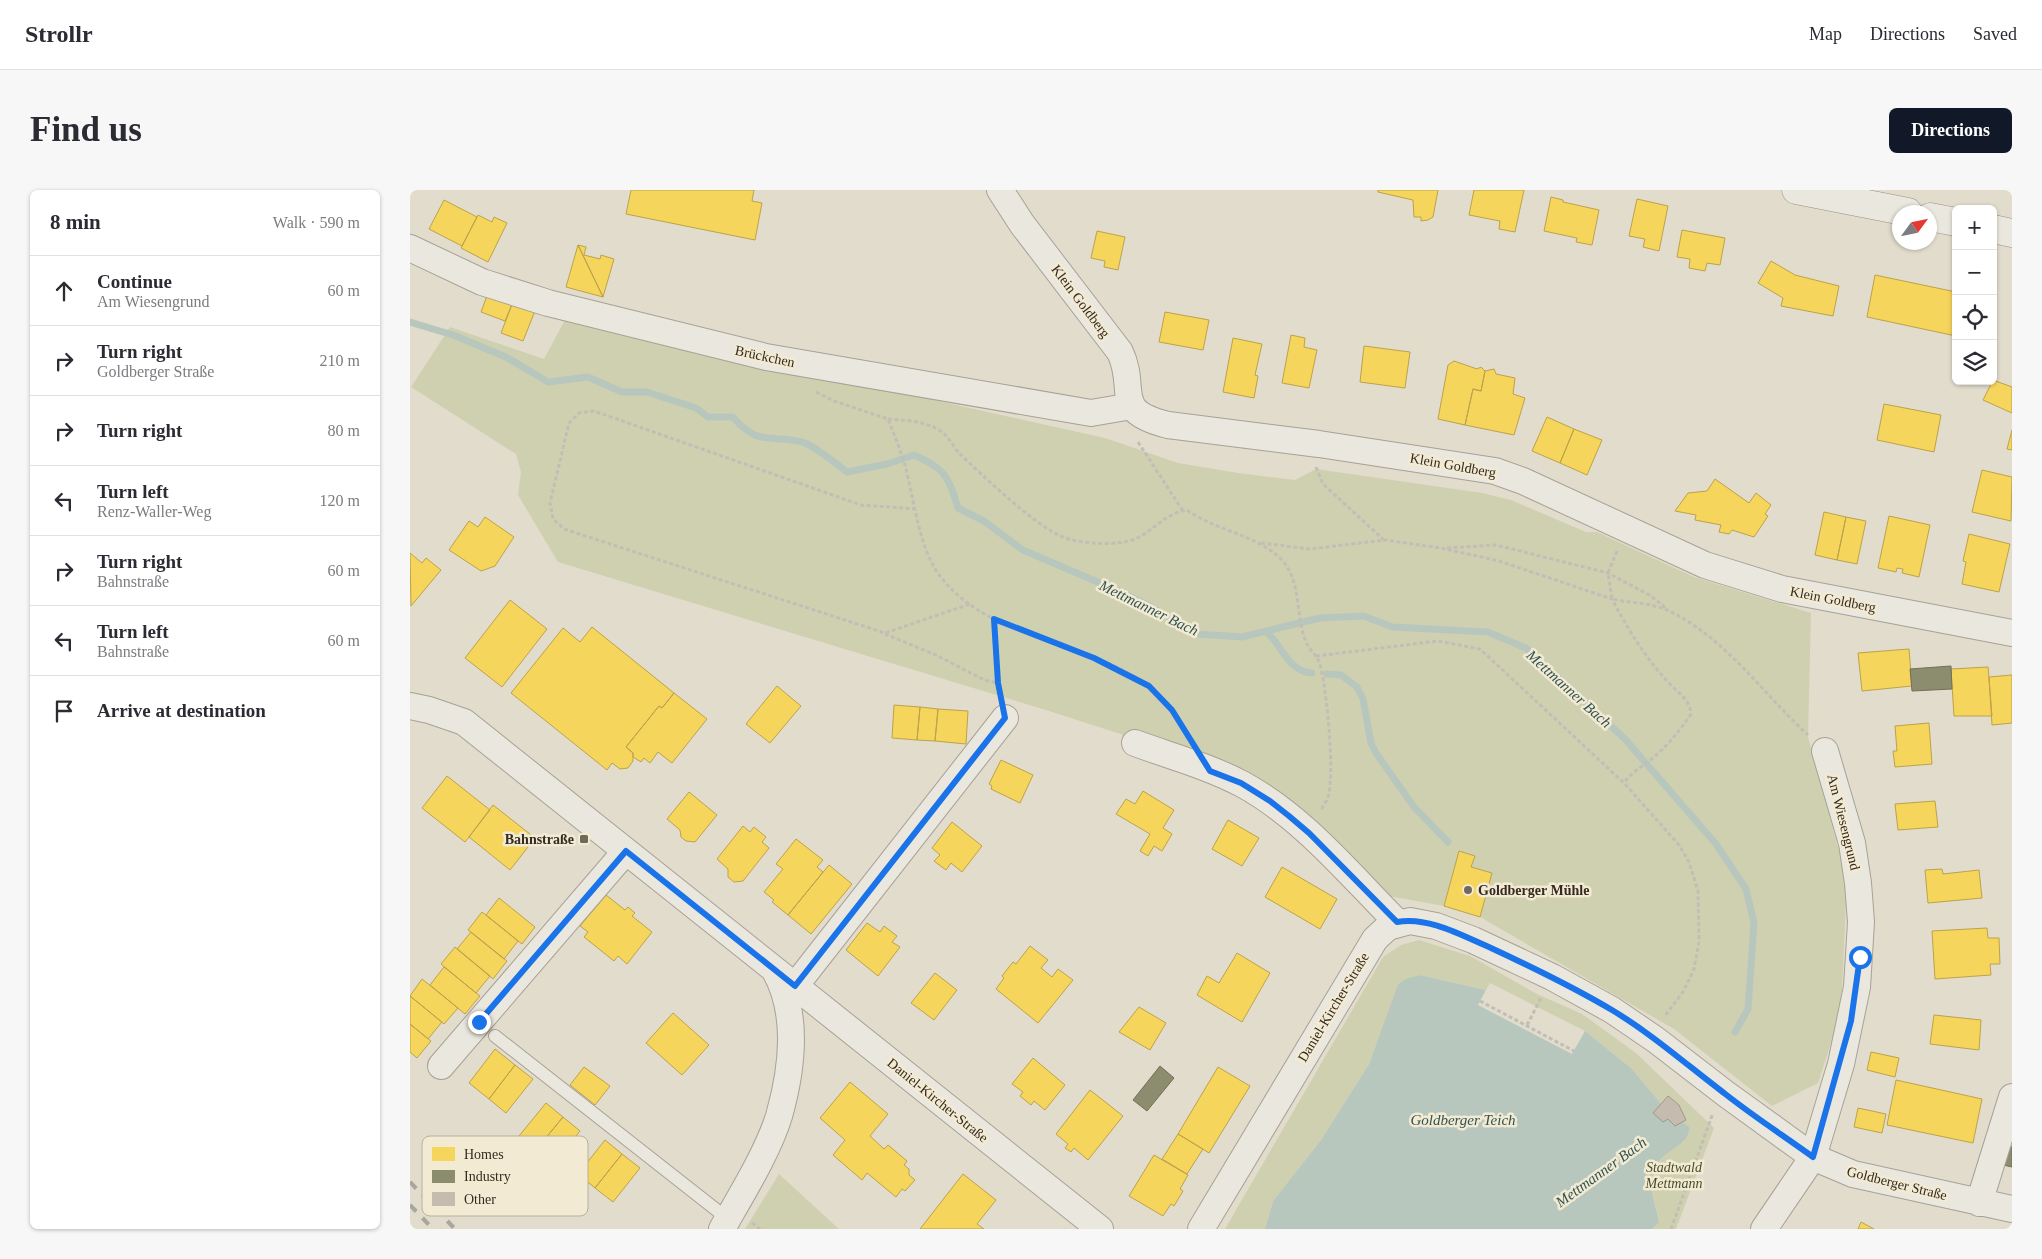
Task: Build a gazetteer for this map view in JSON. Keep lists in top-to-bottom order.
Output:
{
  "streets": {
    "street": [
      "Klein Goldberg",
      "Brückchen",
      "Am Wiesengrund",
      "Daniel-Kircher-Straße",
      "Goldberger Straße"
    ]
  },
  "crossings": [
    ["Klein Goldberg", "Brückchen"],
    ["Am Wiesengrund", "Goldberger Straße"],
    ["Daniel-Kircher-Straße", "Goldberger Straße"]
  ],
  "water": ["Mettmanner Bach", "Goldberger Teich"],
  "parks": ["Stadtwald Mettmann"],
  "places": {
    "transit": ["Bahnstraße"],
    "other": ["Goldberger Mühle"]
  },
  "legend": ["Homes", "Industry", "Other"],
  "north": "top right",
  "page": {
    "header": "Strollr",
    "nav": ["Map", "Directions", "Saved"],
    "buttons": "Directions",
    "title": "Find us",
    "heading": ["8 min", "Walk · 590 m"],
    "map_buttons": ["+", "−"],
    "list": [
      ["Continue", "Am Wiesengrund", "60 m"],
      ["Turn right", "Goldberger Straße", "210 m"],
      ["Turn right", "80 m"],
      ["Turn left", "Renz-Waller-Weg", "120 m"],
      ["Turn right", "Bahnstraße", "60 m"],
      ["Turn left", "Bahnstraße", "60 m"],
      "Arrive at destination"
    ]
  }
}
